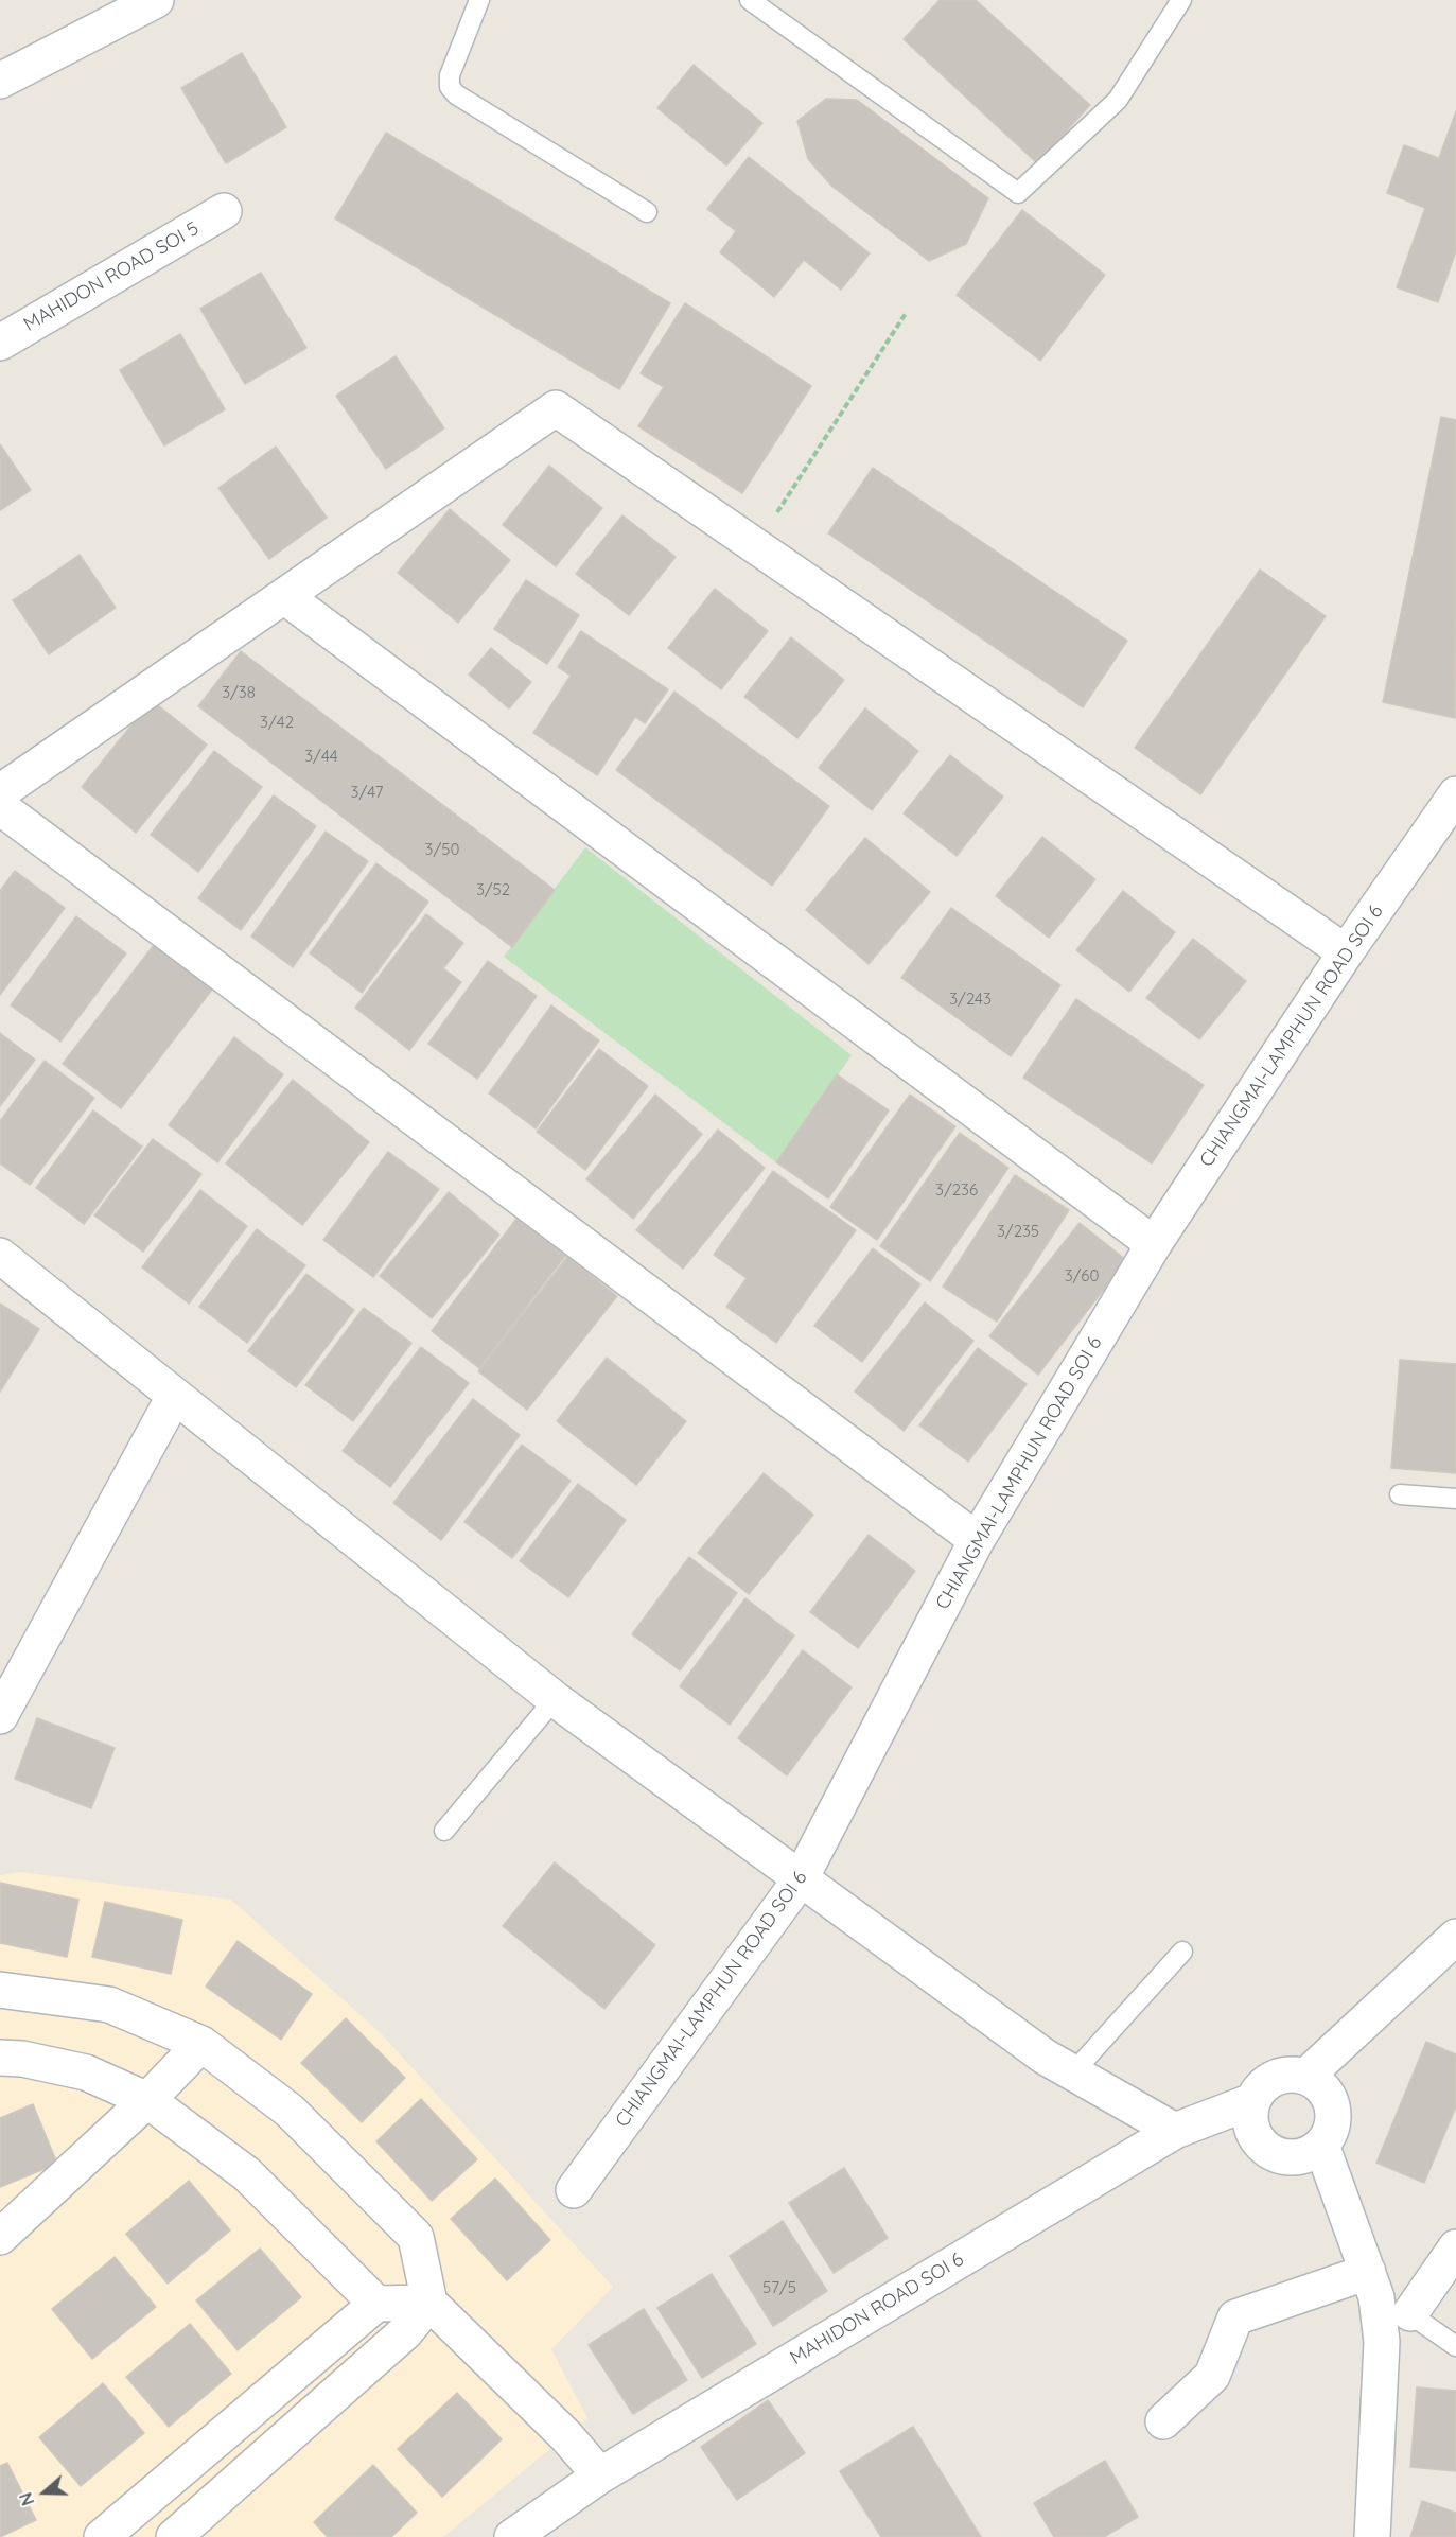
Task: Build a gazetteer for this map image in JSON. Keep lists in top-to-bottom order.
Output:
{
  "streets": {
    "street": ["MAHIDON ROAD SOI 5", "CHIANGMAI-LAMPHUN ROAD SOI 6", "MAHIDON ROAD SOI 6"]
  },
  "house_numbers": [
    "3/38",
    "3/42",
    "3/44",
    "3/47",
    "3/50",
    "3/52",
    "3/243",
    "3/236",
    "3/235",
    "3/60",
    "57/5"
  ],
  "north": "left"
}
